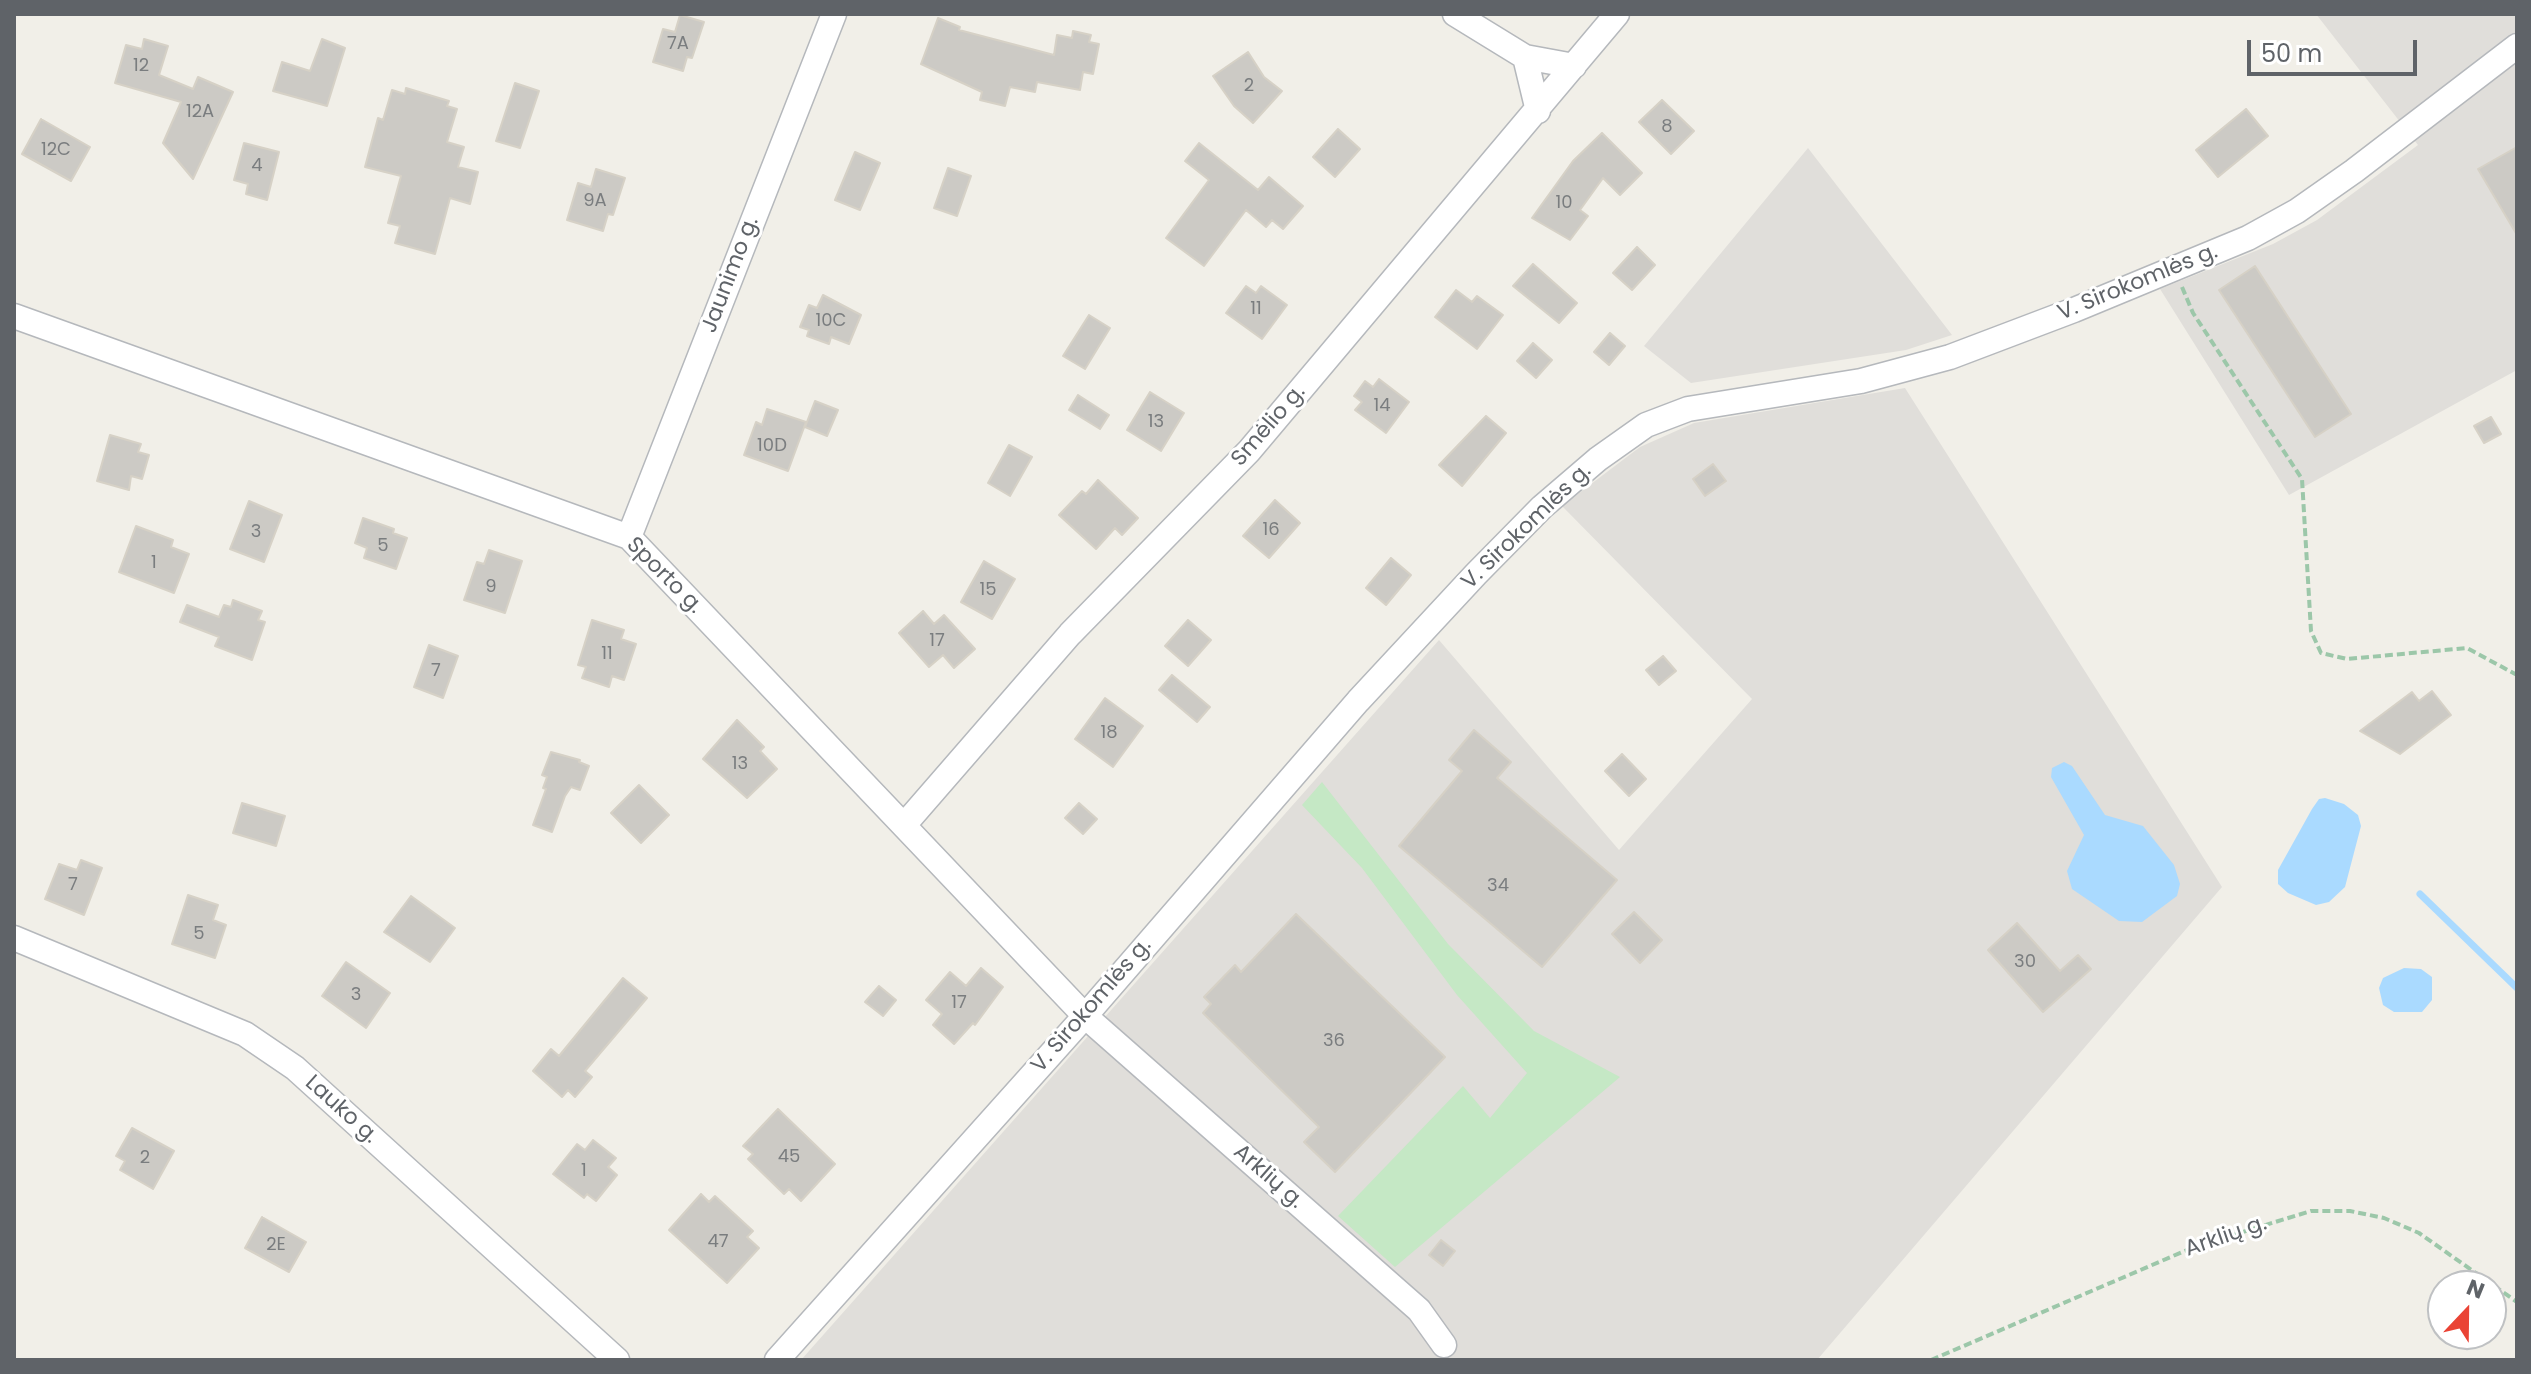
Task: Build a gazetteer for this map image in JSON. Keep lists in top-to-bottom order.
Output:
{
  "streets": {
    "street": [
      "Jaunimo g.",
      "V. Sirokomlės g.",
      "Smėlio g.",
      "Sporto g.",
      "Lauko g.",
      "Arklių g."
    ]
  },
  "crossings": [
    ["Jaunimo g.", "Sporto g."],
    ["V. Sirokomlės g.", "Sporto g."],
    ["V. Sirokomlės g.", "Arklių g."],
    ["Smėlio g.", "Sporto g."],
    ["Sporto g.", "Arklių g."]
  ],
  "house_numbers": [
    "7A",
    "12",
    "2",
    "12A",
    "8",
    "12C",
    "4",
    "9A",
    "10",
    "11",
    "10C",
    "14",
    "13",
    "10D",
    "16",
    "3",
    "5",
    "1",
    "9",
    "15",
    "17",
    "11",
    "7",
    "18",
    "13",
    "7",
    "34",
    "5",
    "30",
    "3",
    "17",
    "36",
    "45",
    "2",
    "1",
    "47",
    "2E"
  ],
  "scale_bar": "50 m",
  "north": "top"
}
